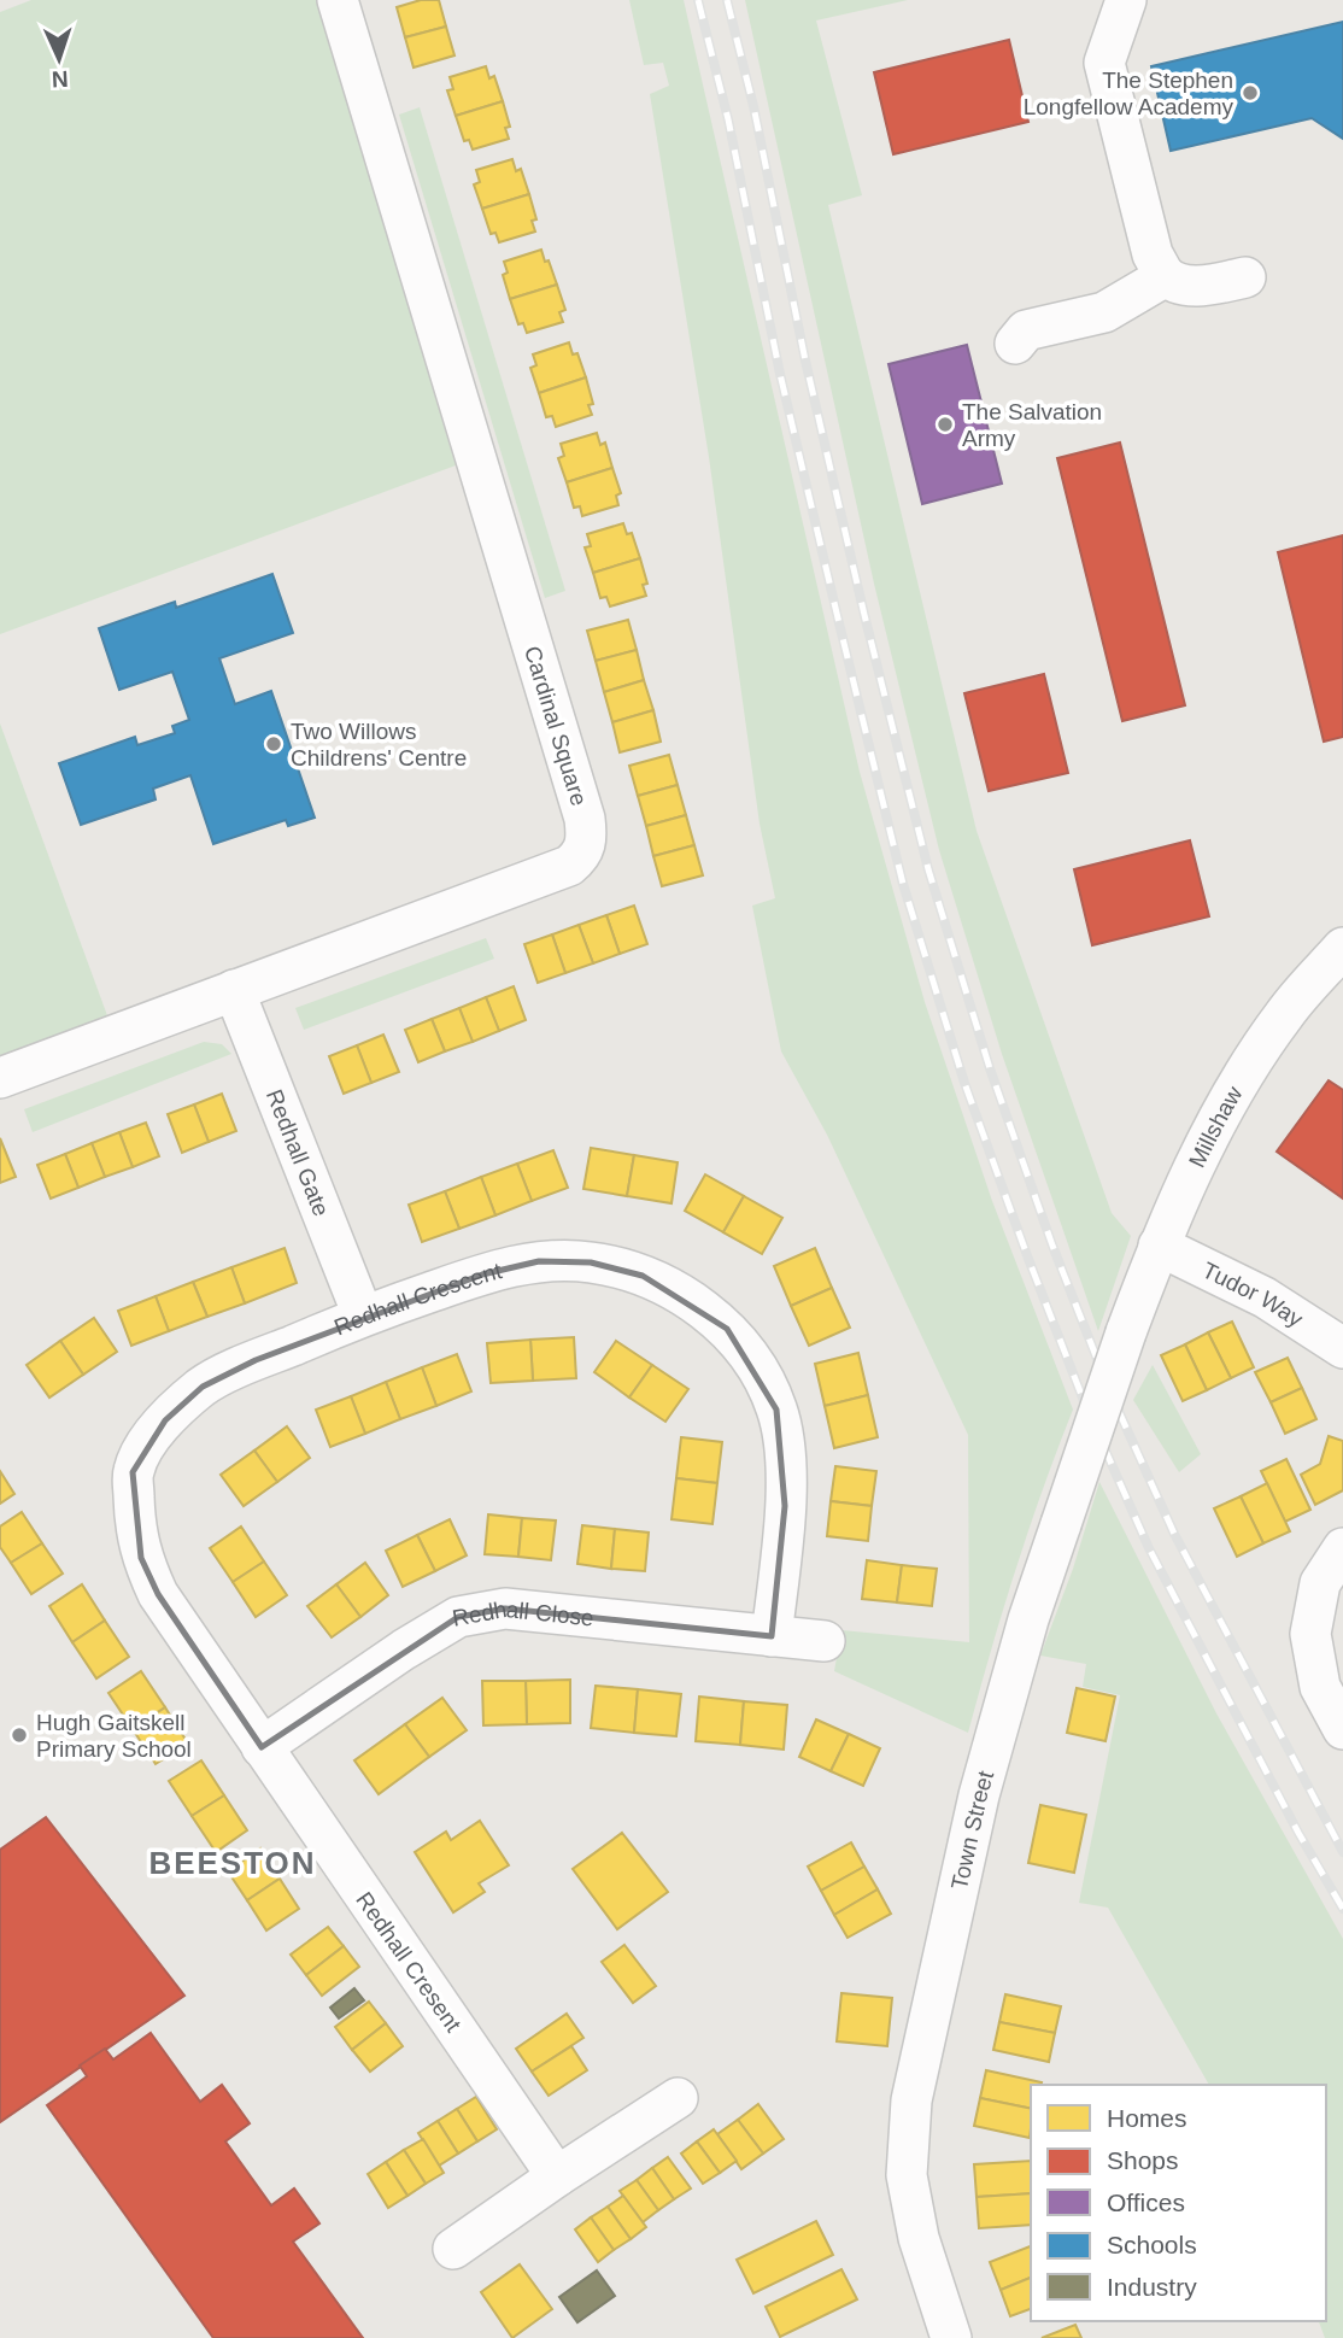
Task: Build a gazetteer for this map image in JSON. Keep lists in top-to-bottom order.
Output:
{
  "streets": {
    "street": [
      "Cardinal Square",
      "Millshaw",
      "Redhall Gate",
      "Tudor Way",
      "Redhall Crescent",
      "Redhall Close",
      "Town Street",
      "Redhall Cresent"
    ]
  },
  "crossings": [
    ["Cardinal Square", "Redhall Gate"],
    ["Millshaw", "Tudor Way"],
    ["Millshaw", "Town Street"],
    ["Redhall Gate", "Redhall Crescent"],
    ["Redhall Crescent", "Redhall Close"],
    ["Redhall Crescent", "Redhall Cresent"],
    ["Redhall Close", "Redhall Cresent"]
  ],
  "districts": ["BEESTON"],
  "places": [
    "The Stephen Longfellow Academy",
    "The Salvation Army",
    "Two Willows Childrens' Centre",
    "Hugh Gaitskell Primary School"
  ],
  "legend": [
    "Homes",
    "Shops",
    "Offices",
    "Schools",
    "Industry"
  ],
  "north": "bottom"
}
